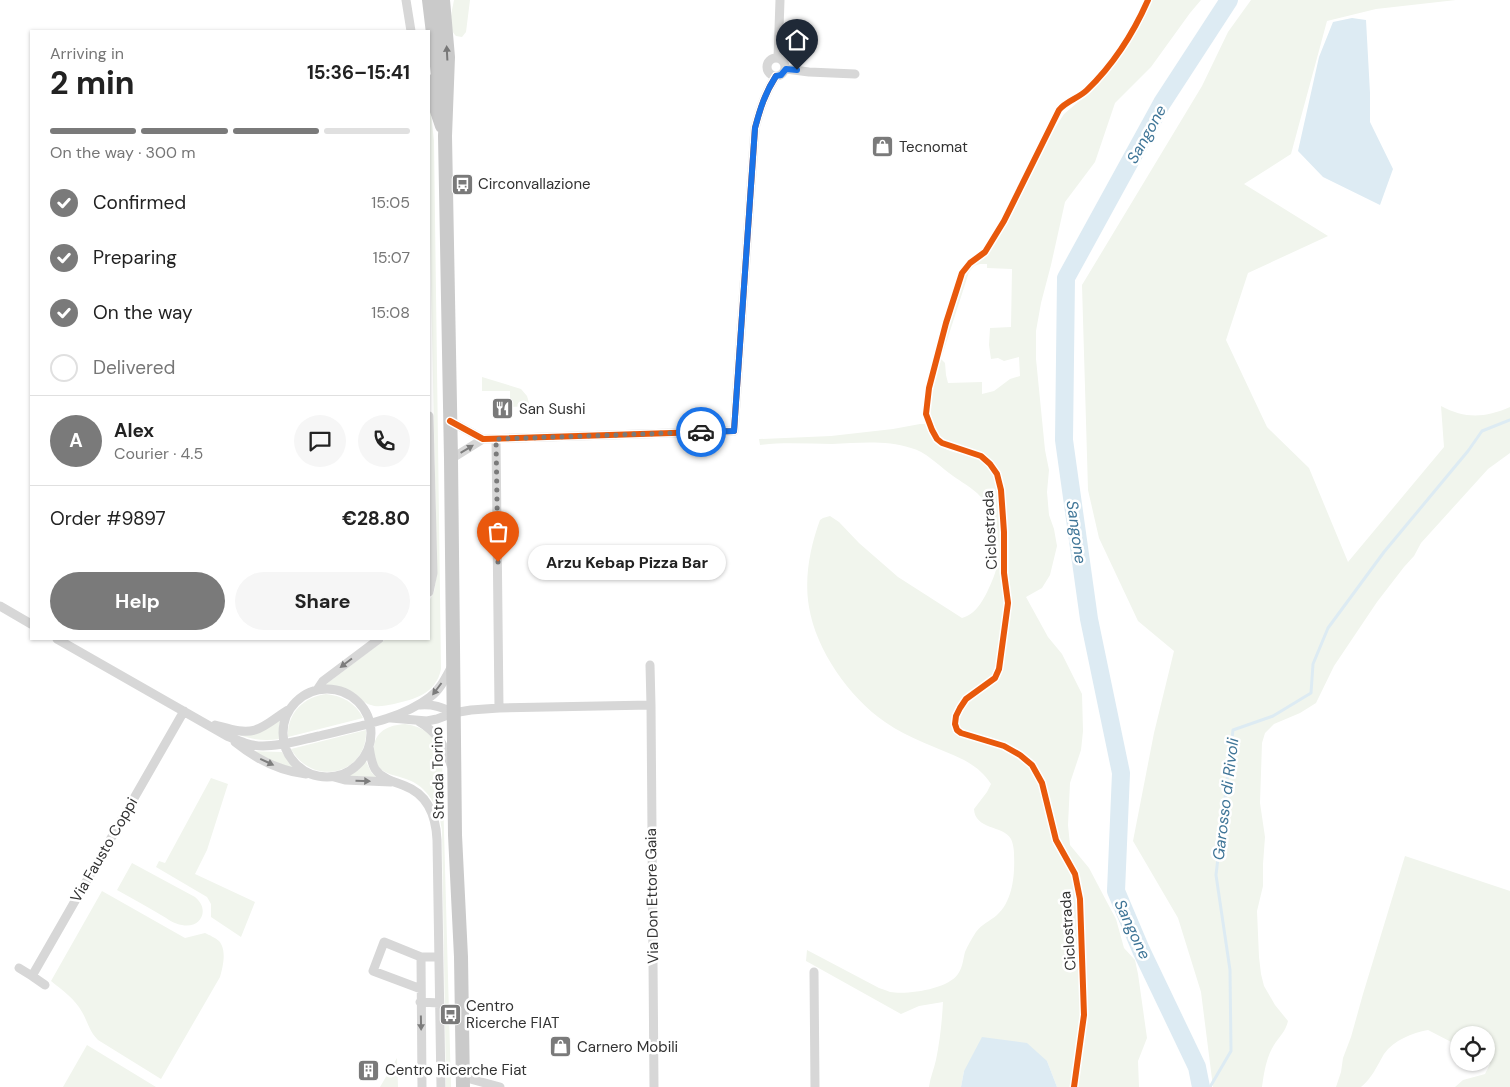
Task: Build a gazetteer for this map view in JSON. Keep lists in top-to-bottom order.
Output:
{
  "streets": {
    "main road": ["Strada Torino"],
    "street": ["Via Fausto Coppi", "Via Don Ettore Gaia"],
    "cycle path": ["Ciclostrada"]
  },
  "water": ["Sangone", "Garosso di Rivoli"],
  "places": {
    "shop": ["Tecnomat", "Carnero Mobili"],
    "bus stop": ["Circonvallazione", "Centro Ricerche FIAT"],
    "restaurant": ["San Sushi"],
    "other": ["Arzu Kebap Pizza Bar"],
    "building": ["Centro Ricerche Fiat"]
  },
  "page": {
    "heading": ["2 min", "Arriving in", "15:36–15:41"],
    "panel": [
      "Alex",
      "Courier · 4.5",
      "Order #9897",
      "€28.80"
    ],
    "bar": "On the way · 300 m",
    "list": [
      ["Confirmed", "15:05"],
      ["Preparing", "15:07"],
      ["On the way", "15:08"],
      "Delivered"
    ],
    "round": "A",
    "bubble": "Arzu Kebap Pizza Bar",
    "buttons": ["Help", "Share"]
  }
}
